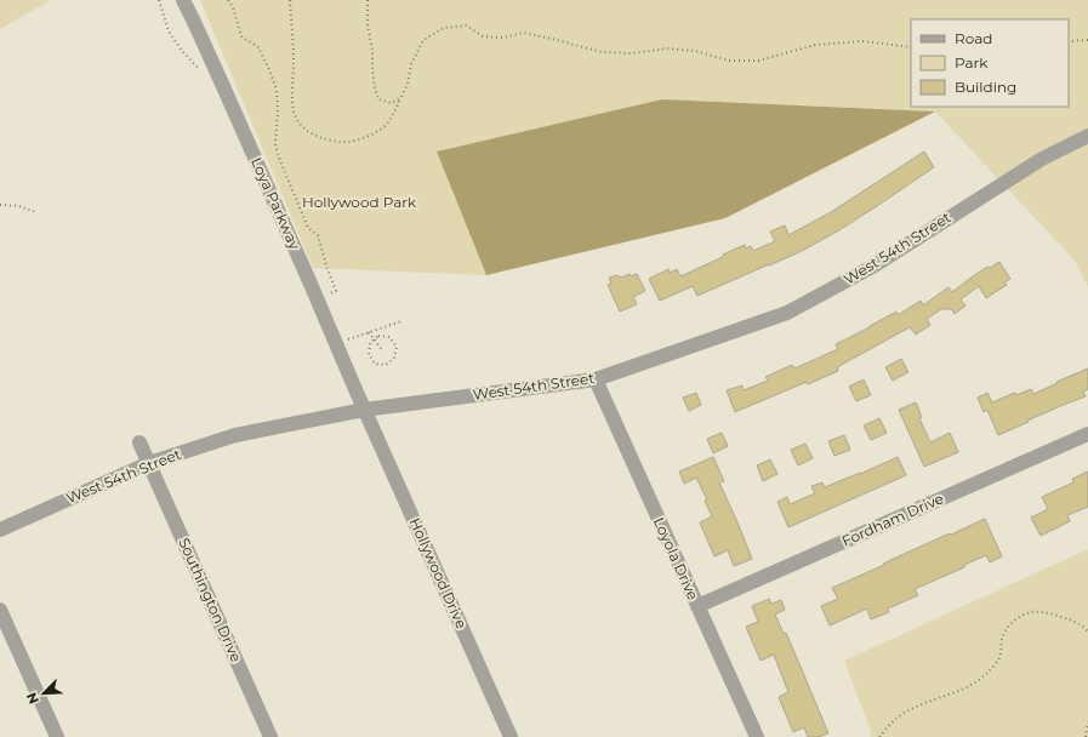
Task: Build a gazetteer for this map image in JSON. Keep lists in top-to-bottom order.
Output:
{
  "streets": {
    "street": [
      "Loya Parkway",
      "West 54th Street",
      "Fordham Drive",
      "Loyola Drive",
      "Hollywood Drive",
      "Southington Drive"
    ]
  },
  "crossings": [
    ["Loya Parkway", "West 54th Street"],
    ["Loya Parkway", "Hollywood Drive"],
    ["West 54th Street", "Loyola Drive"],
    ["West 54th Street", "Hollywood Drive"],
    ["West 54th Street", "Southington Drive"],
    ["Fordham Drive", "Loyola Drive"]
  ],
  "parks": ["Hollywood Park"],
  "legend": ["Road", "Park", "Building"],
  "north": "bottom left"
}
